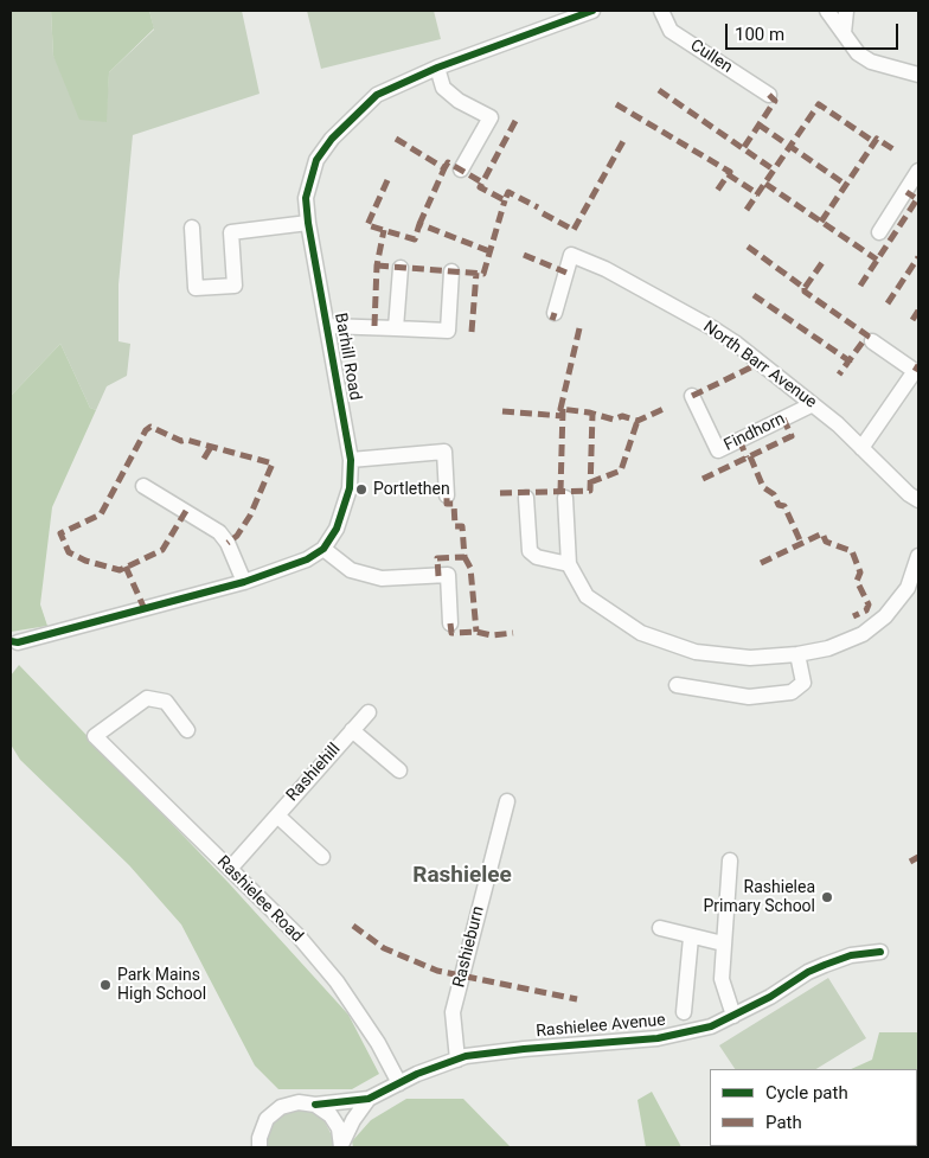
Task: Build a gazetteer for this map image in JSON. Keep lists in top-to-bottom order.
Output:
{
  "streets": {
    "street": [
      "Cullen",
      "Barhill Road",
      "North Barr Avenue",
      "Findhorn",
      "Rashiehill",
      "Rashielee Road",
      "Rashieburn",
      "Rashielee Avenue"
    ]
  },
  "crossings": [
    ["North Barr Avenue", "Findhorn"],
    ["Rashiehill", "Rashielee Road"],
    ["Rashielee Road", "Rashielee Avenue"],
    ["Rashieburn", "Rashielee Avenue"]
  ],
  "districts": ["Rashielee"],
  "places": ["Portlethen", "Rashielea Primary School", "Park Mains High School"],
  "legend": ["Cycle path", "Path"],
  "scale_bar": "100 m"
}
